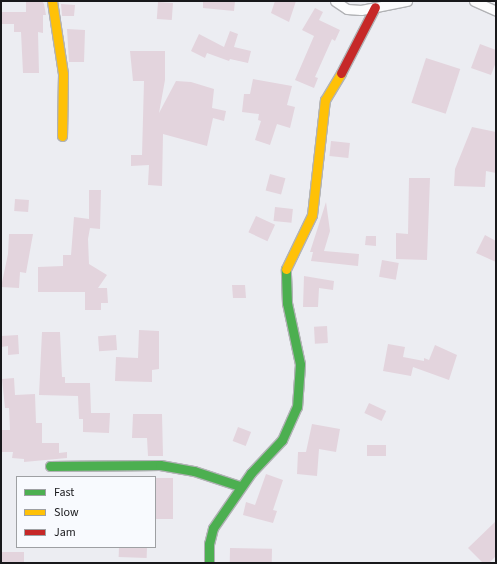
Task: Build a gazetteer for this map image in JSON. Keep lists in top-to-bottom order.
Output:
{
  "legend": ["Fast", "Slow", "Jam"]
}
